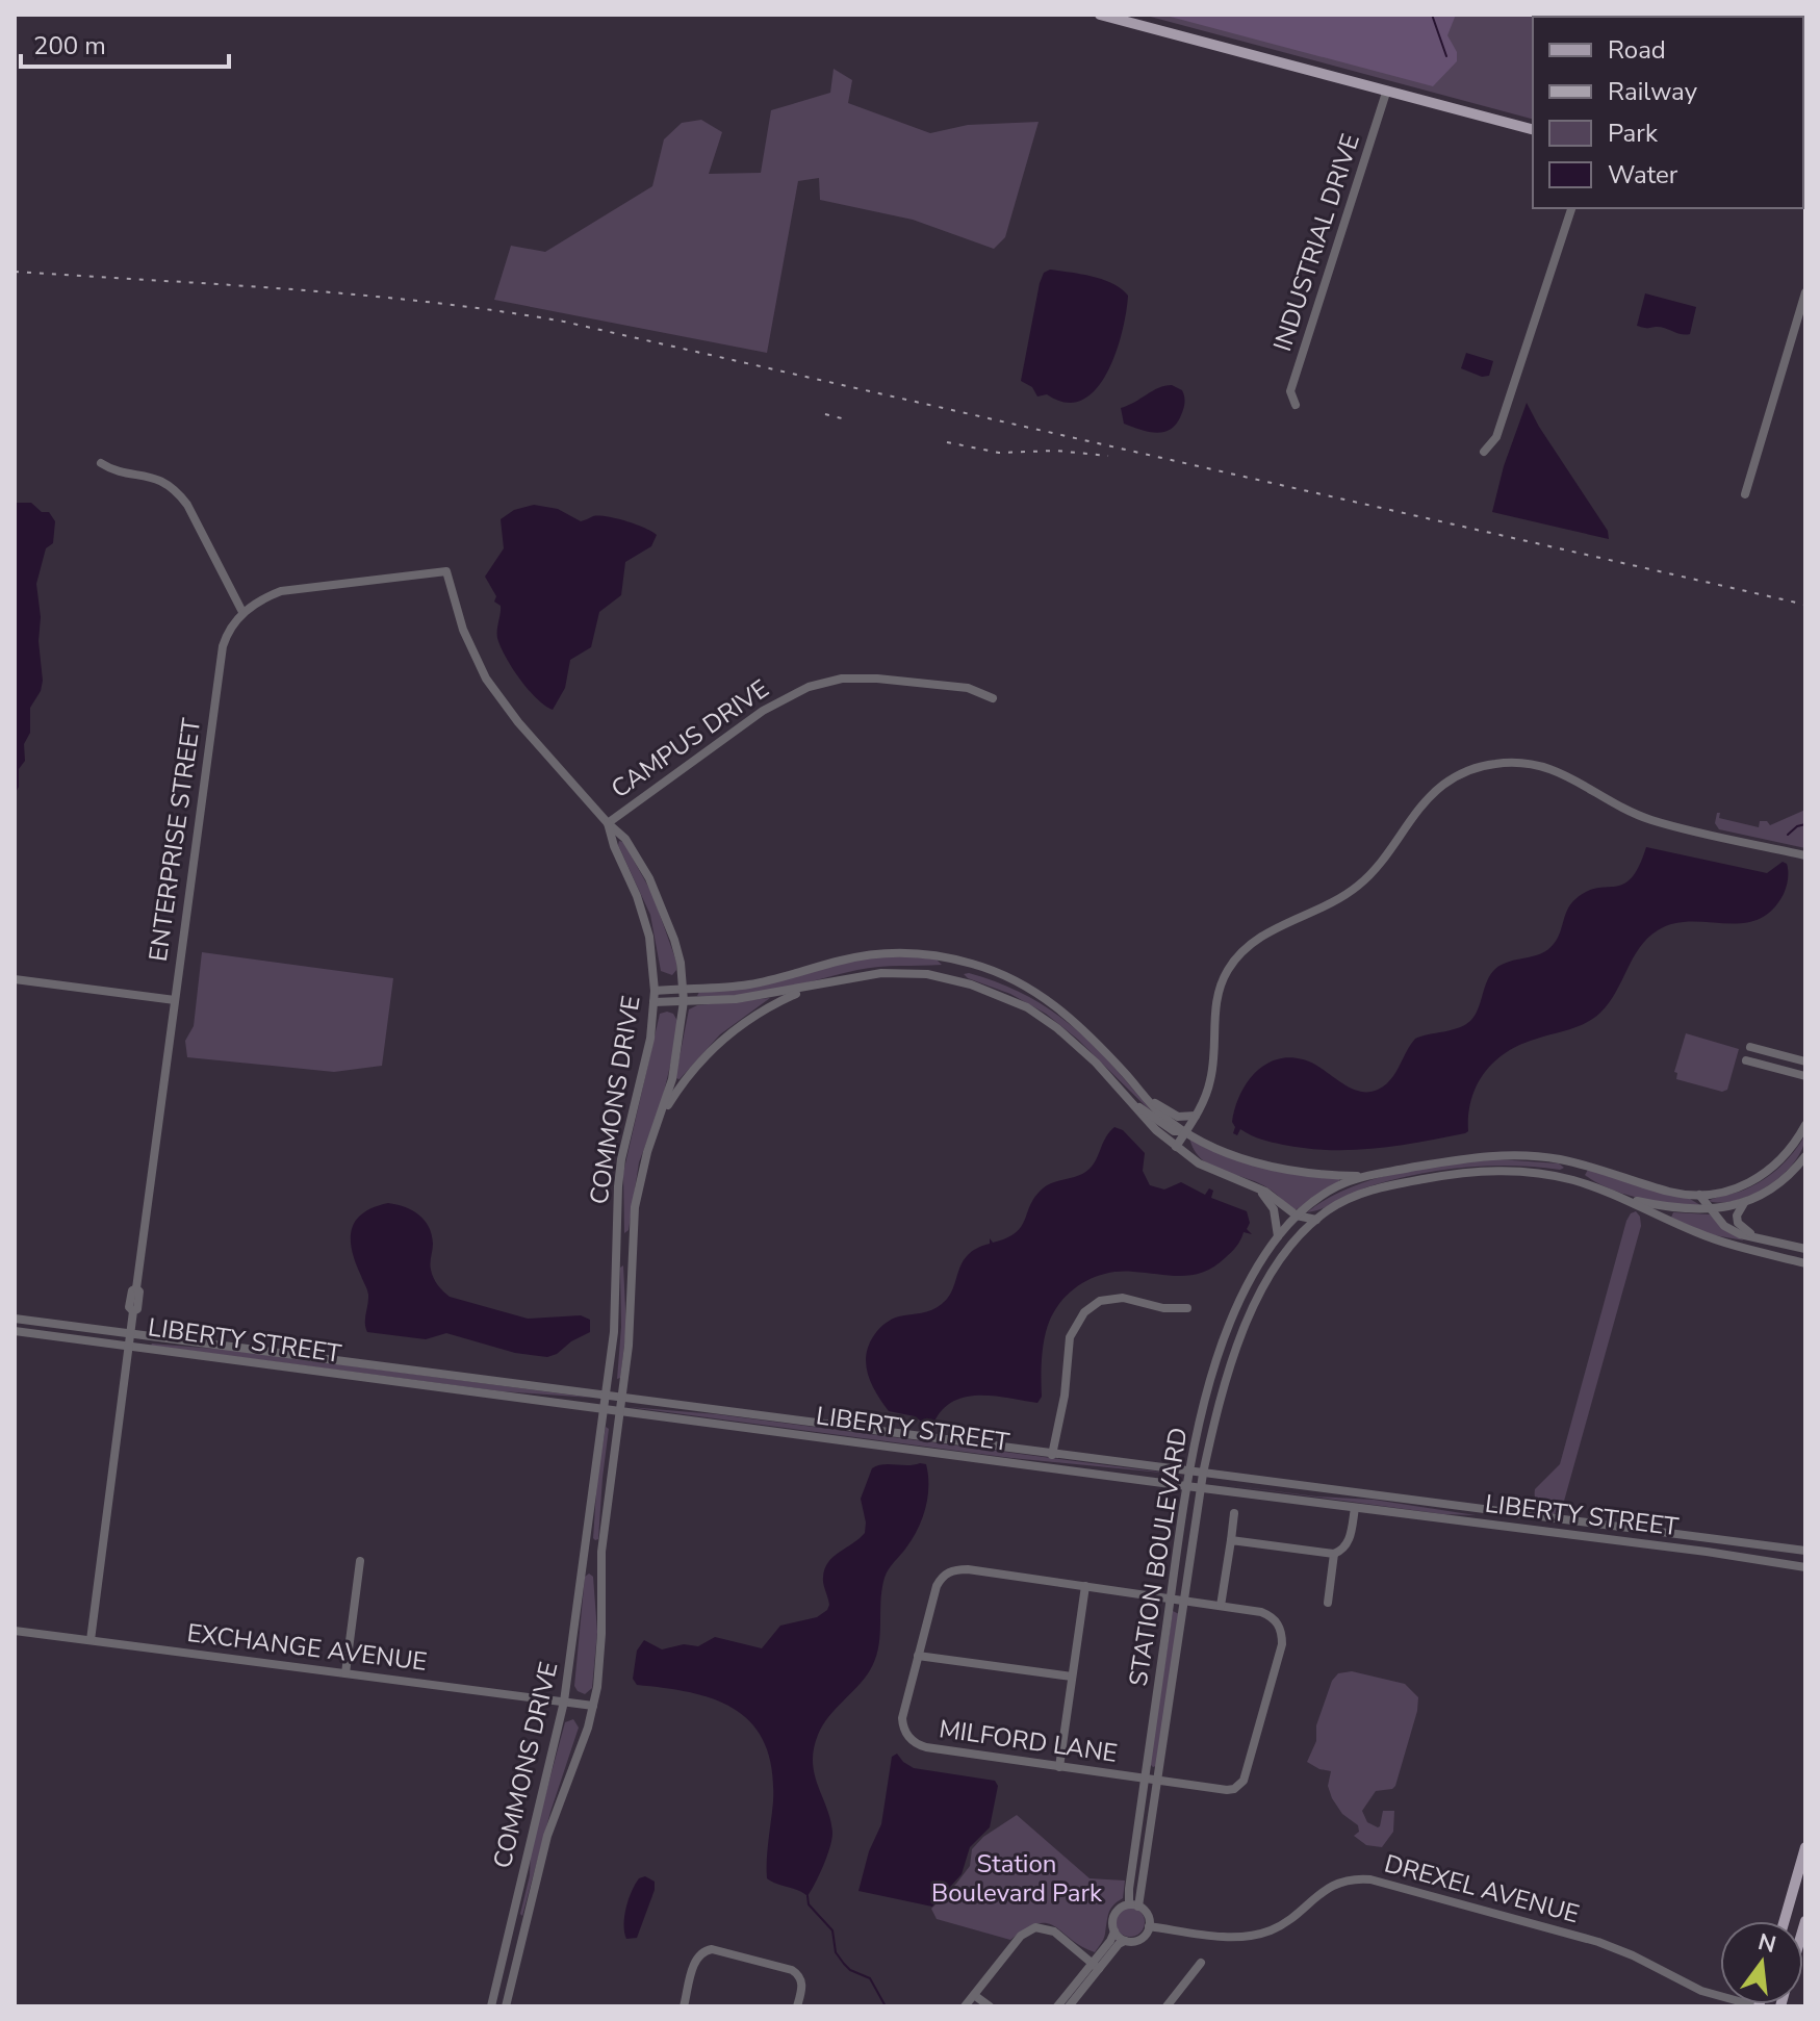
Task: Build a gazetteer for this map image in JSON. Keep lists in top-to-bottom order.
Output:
{
  "streets": {
    "street": [
      "INDUSTRIAL DRIVE",
      "CAMPUS DRIVE",
      "ENTERPRISE STREET",
      "COMMONS DRIVE",
      "LIBERTY STREET",
      "STATION BOULEVARD",
      "EXCHANGE AVENUE",
      "MILFORD LANE",
      "DREXEL AVENUE"
    ]
  },
  "crossings": [
    ["CAMPUS DRIVE", "COMMONS DRIVE"],
    ["ENTERPRISE STREET", "LIBERTY STREET"],
    ["ENTERPRISE STREET", "EXCHANGE AVENUE"],
    ["COMMONS DRIVE", "LIBERTY STREET"],
    ["COMMONS DRIVE", "EXCHANGE AVENUE"],
    ["LIBERTY STREET", "STATION BOULEVARD"],
    ["STATION BOULEVARD", "MILFORD LANE"],
    ["STATION BOULEVARD", "DREXEL AVENUE"]
  ],
  "parks": ["Station Boulevard Park"],
  "legend": [
    "Road",
    "Railway",
    "Park",
    "Water"
  ],
  "scale_bar": "200 m",
  "north": "top"
}
